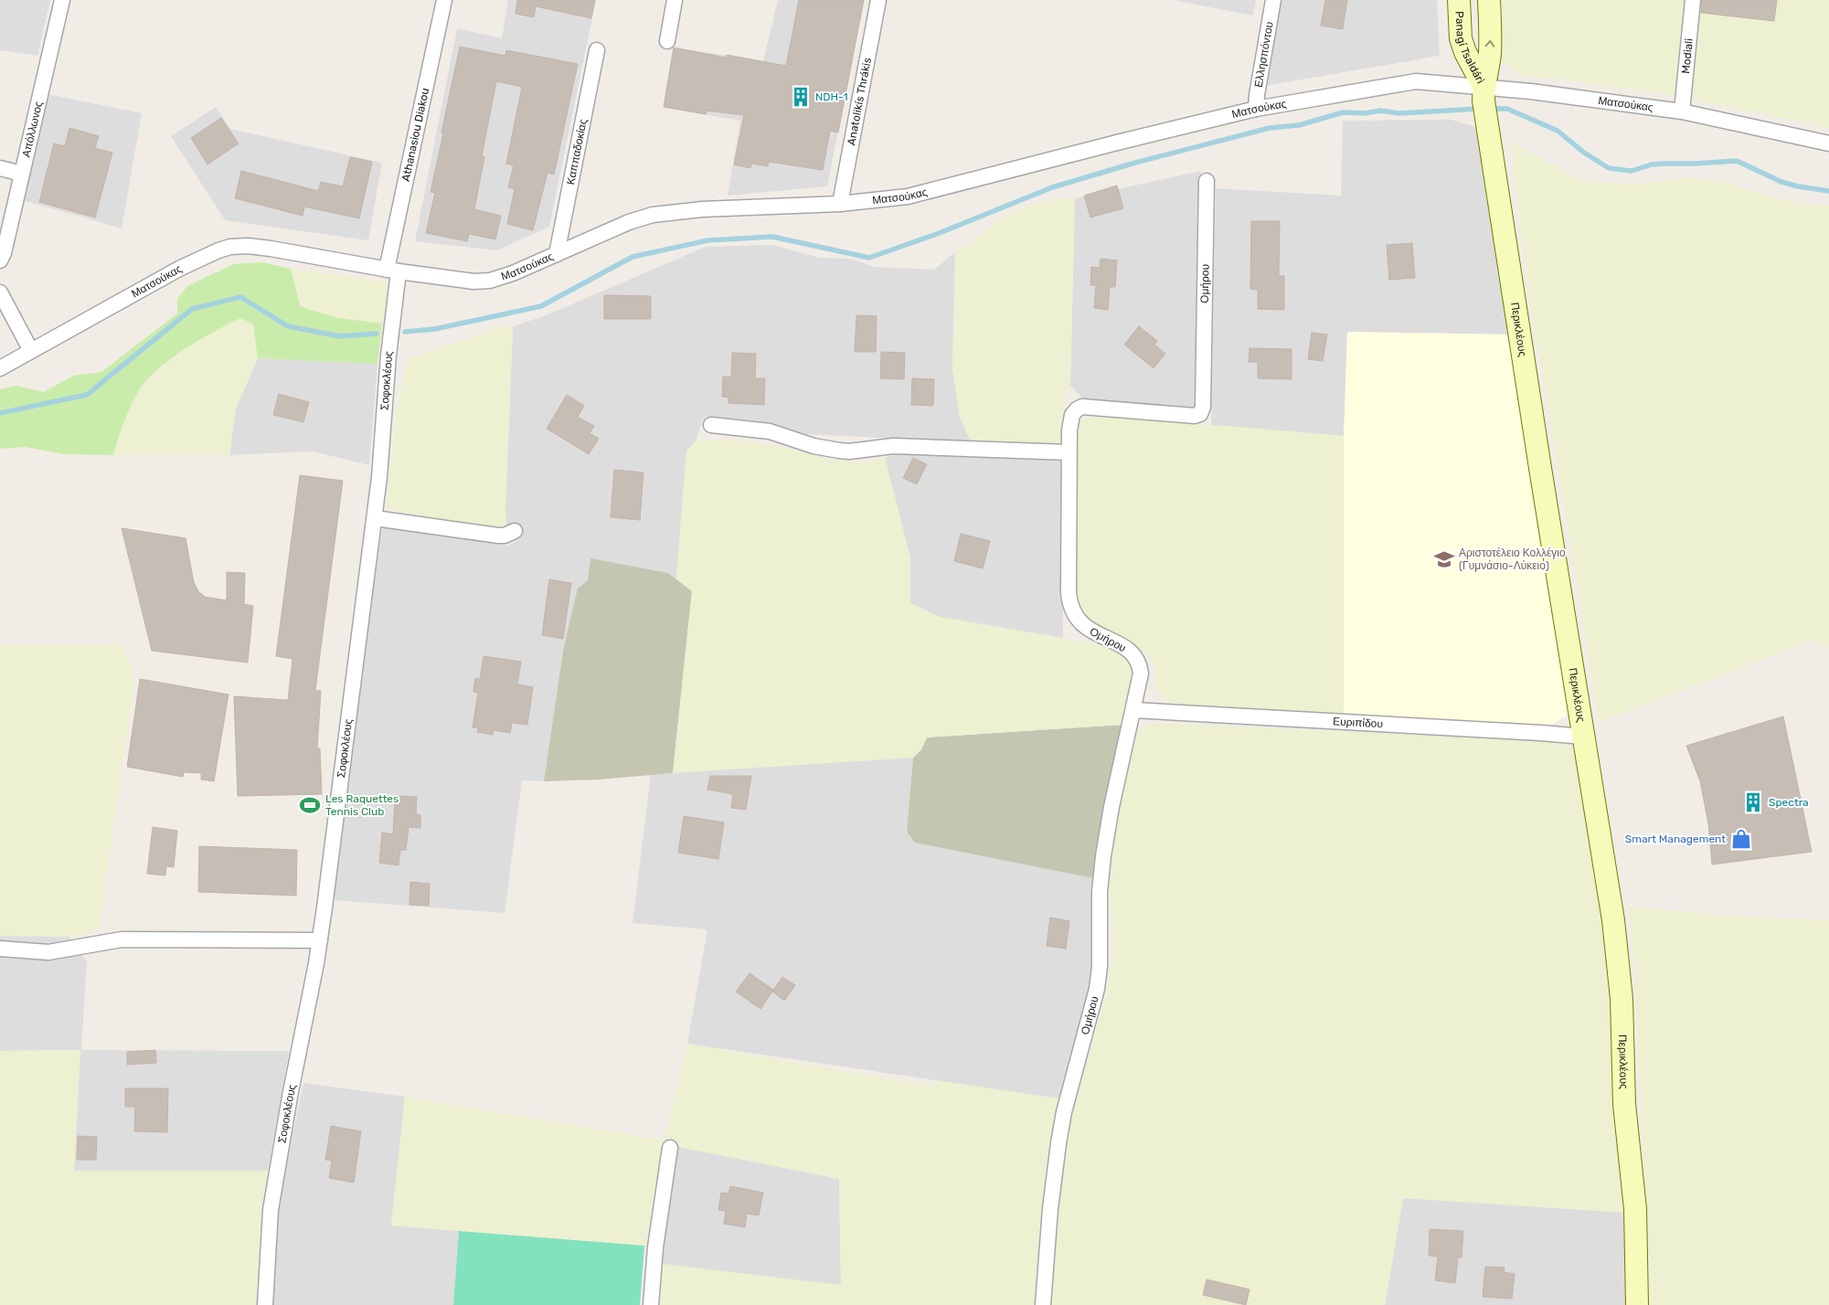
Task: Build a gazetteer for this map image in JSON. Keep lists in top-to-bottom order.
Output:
{
  "streets": {
    "street": [
      "Panagí Tsaldári",
      "Ελλησπόντου",
      "Modiali",
      "Anatolikís Thrákis",
      "Ματσούκας",
      "Απόλλωνος",
      "Athanasiou Diakou",
      "Καππαδοκίας",
      "Ομήρου",
      "Περικλέους",
      "Σοφοκλέους",
      "Ευριπίδου"
    ]
  },
  "crossings": [
    ["Panagí Tsaldári", "Ματσούκας"],
    ["Panagí Tsaldári", "Περικλέους"],
    ["Ελλησπόντου", "Ματσούκας"],
    ["Modiali", "Ματσούκας"],
    ["Anatolikís Thrákis", "Ματσούκας"],
    ["Ματσούκας", "Athanasiou Diakou"],
    ["Ματσούκας", "Καππαδοκίας"],
    ["Ματσούκας", "Περικλέους"],
    ["Ματσούκας", "Σοφοκλέους"],
    ["Athanasiou Diakou", "Σοφοκλέους"],
    ["Ομήρου", "Ευριπίδου"],
    ["Περικλέους", "Ευριπίδου"]
  ],
  "places": {
    "building": ["NDH-1", "Spectra"],
    "school or university": ["Αριστοτέλειο Κολλέγιο (Γυμνάσιο-Λύκειο)"],
    "sports": ["Les Raquettes Tennis Club"],
    "shop": ["Smart Management"]
  }
}
